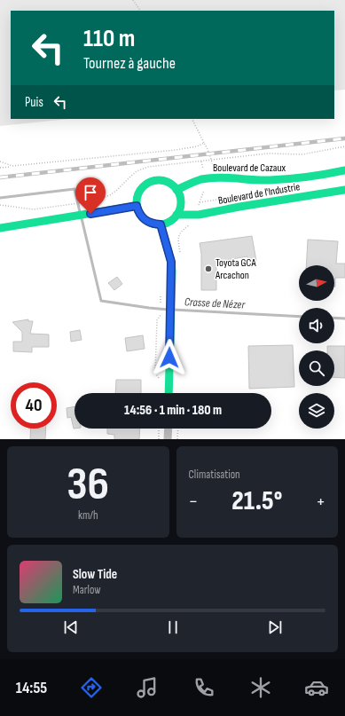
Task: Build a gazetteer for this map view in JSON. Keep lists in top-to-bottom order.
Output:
{
  "streets": {
    "main road": ["Boulevard de Cazaux", "Boulevard de l'Industrie"]
  },
  "crossings": [
    ["Boulevard de Cazaux", "Boulevard de l'Industrie"]
  ],
  "water": ["Crasse de Nézer"],
  "places": ["Toyota GCA Arcachon"],
  "north": "right",
  "page": {
    "turn": ["110 m", "Tournez à gauche"],
    "then": "Puis",
    "limit": "40",
    "trip": "14:56 · 1 min · 180 m",
    "tile": [
      ["36", "km/h"],
      "Climatisation"
    ],
    "heat": ["−", "21.5°", "+"],
    "song": ["Slow Tide", "Marlow"],
    "tabs": "14:55"
  }
}
